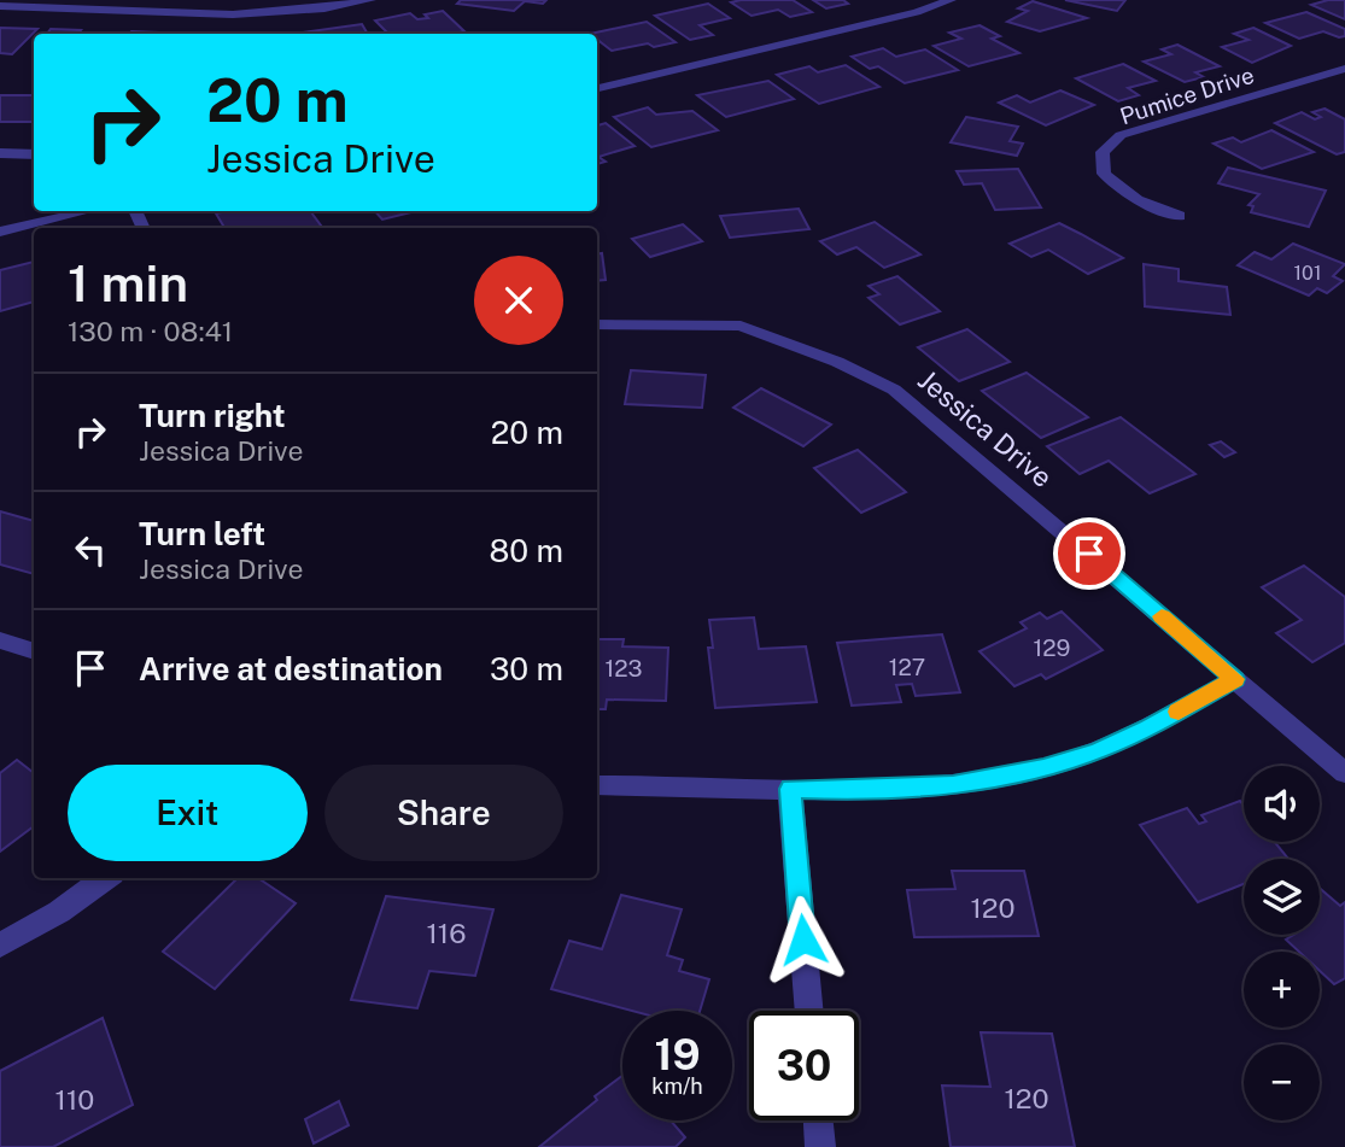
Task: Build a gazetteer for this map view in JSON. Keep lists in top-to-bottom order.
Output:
{
  "streets": {
    "street": ["Pumice Drive", "Jessica Drive"]
  },
  "house_numbers": [
    "101",
    "129",
    "127",
    "123",
    "120",
    "116",
    "120",
    "110"
  ],
  "page": {
    "turn": ["20 m", "Jessica Drive"],
    "heading": ["1 min", "130 m · 08:41"],
    "list": [
      {
        "name": "Turn right",
        "note": "Jessica Drive",
        "value": "20 m"
      },
      {
        "name": "Turn left",
        "note": "Jessica Drive",
        "value": "80 m"
      },
      {
        "name": "Arrive at destination",
        "value": "30 m"
      }
    ],
    "buttons": ["Exit", "Share"],
    "map_buttons": ["+", "−"],
    "speed": "19 km/h",
    "limit": "30"
  }
}
